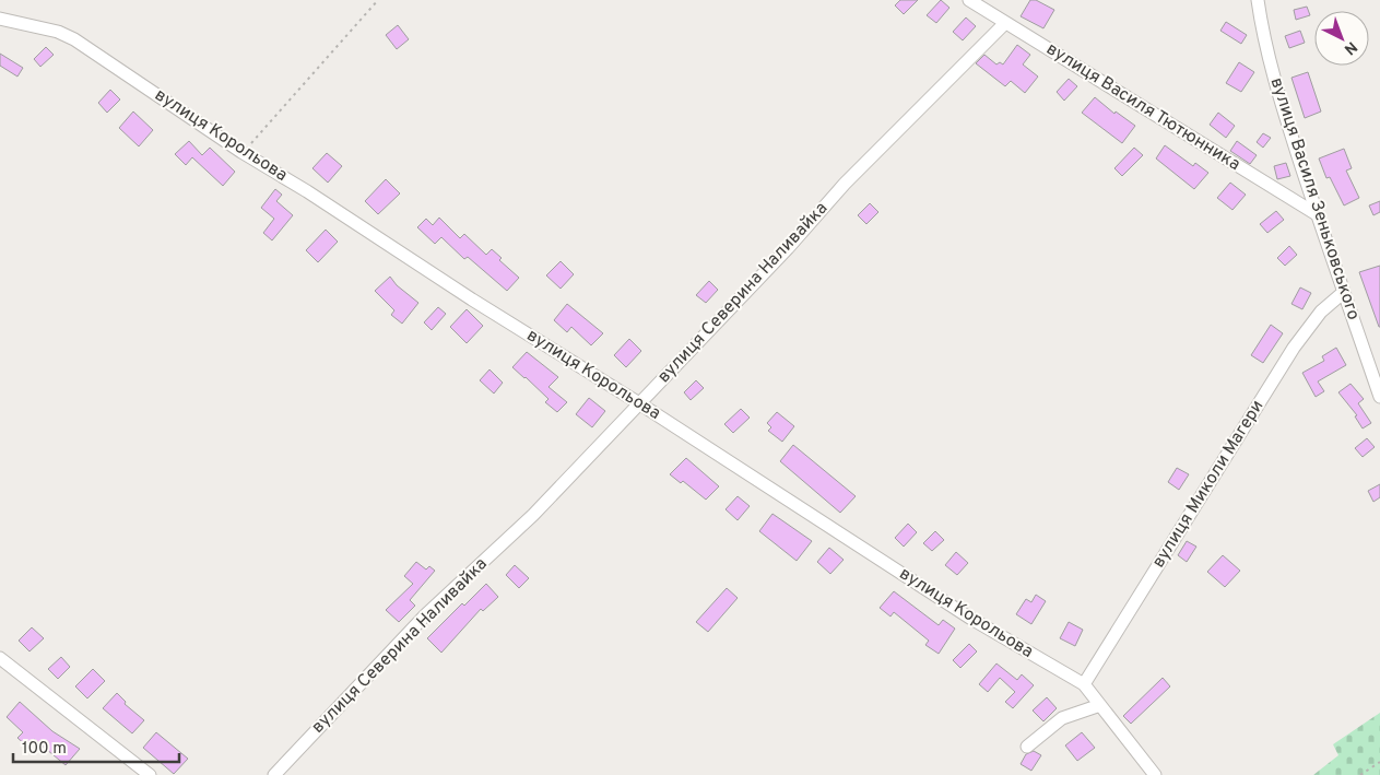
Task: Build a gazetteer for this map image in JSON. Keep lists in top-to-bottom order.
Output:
{
  "streets": {
    "street": [
      "вулиця Василя Тютюнника",
      "вулиця Корольова",
      "вулиця Василя Зеньковського",
      "вулиця Северина Наливайка",
      "вулиця Миколи Магери"
    ]
  },
  "crossings": [
    ["вулиця Василя Тютюнника", "вулиця Василя Зеньковського"],
    ["вулиця Василя Тютюнника", "вулиця Северина Наливайка"],
    ["вулиця Корольова", "вулиця Северина Наливайка"],
    ["вулиця Корольова", "вулиця Миколи Магери"],
    ["вулиця Василя Зеньковського", "вулиця Миколи Магери"]
  ],
  "scale_bar": "100 m",
  "north": "bottom right"
}
